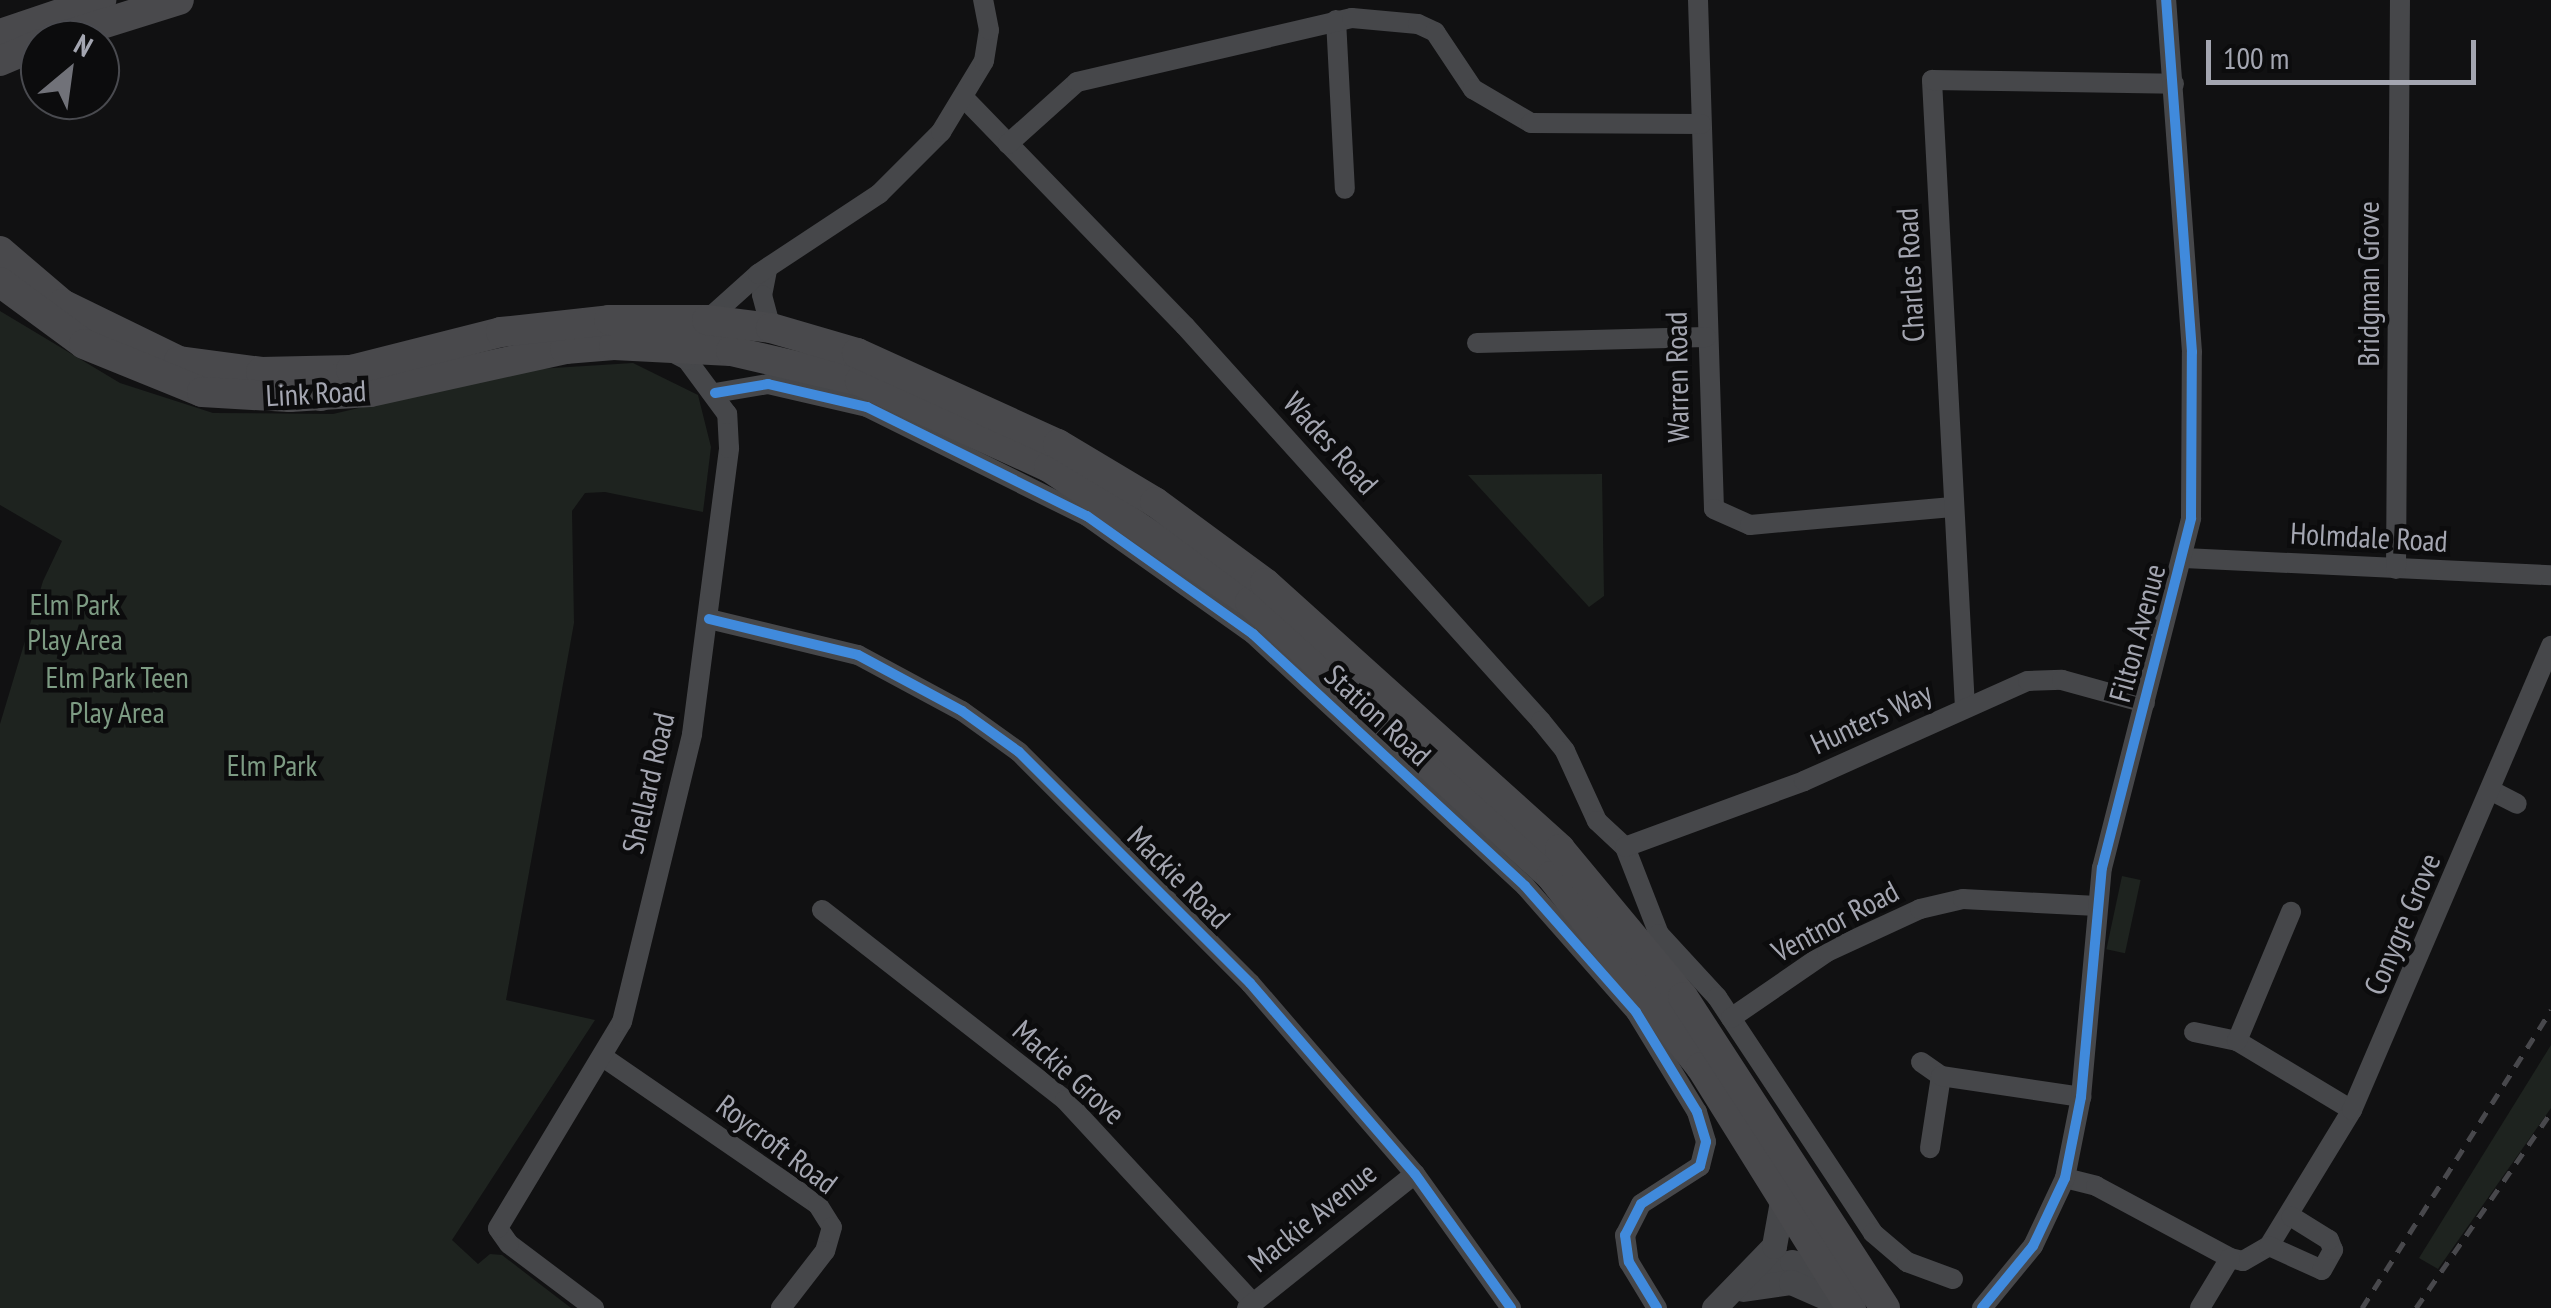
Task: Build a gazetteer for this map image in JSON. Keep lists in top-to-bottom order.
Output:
{
  "streets": {
    "main road": ["Link Road", "Station Road"],
    "street": [
      "Charles Road",
      "Bridgman Grove",
      "Warren Road",
      "Wades Road",
      "Holmdale Road",
      "Filton Avenue",
      "Hunters Way",
      "Shellard Road",
      "Mackie Road",
      "Ventnor Road",
      "Conygre Grove",
      "Mackie Grove",
      "Roycroft Road",
      "Mackie Avenue"
    ]
  },
  "crossings": [
    ["Charles Road", "Warren Road"],
    ["Charles Road", "Filton Avenue"],
    ["Charles Road", "Hunters Way"],
    ["Bridgman Grove", "Holmdale Road"],
    ["Link Road", "Station Road"],
    ["Link Road", "Shellard Road"],
    ["Wades Road", "Hunters Way"],
    ["Holmdale Road", "Filton Avenue"],
    ["Filton Avenue", "Hunters Way"],
    ["Filton Avenue", "Ventnor Road"],
    ["Station Road", "Shellard Road"],
    ["Shellard Road", "Mackie Road"],
    ["Shellard Road", "Roycroft Road"],
    ["Mackie Road", "Mackie Avenue"],
    ["Mackie Grove", "Mackie Avenue"]
  ],
  "parks": ["Elm Park Play Area", "Elm Park Teen Play Area", "Elm Park"],
  "scale_bar": "100 m",
  "north": "top right"
}
